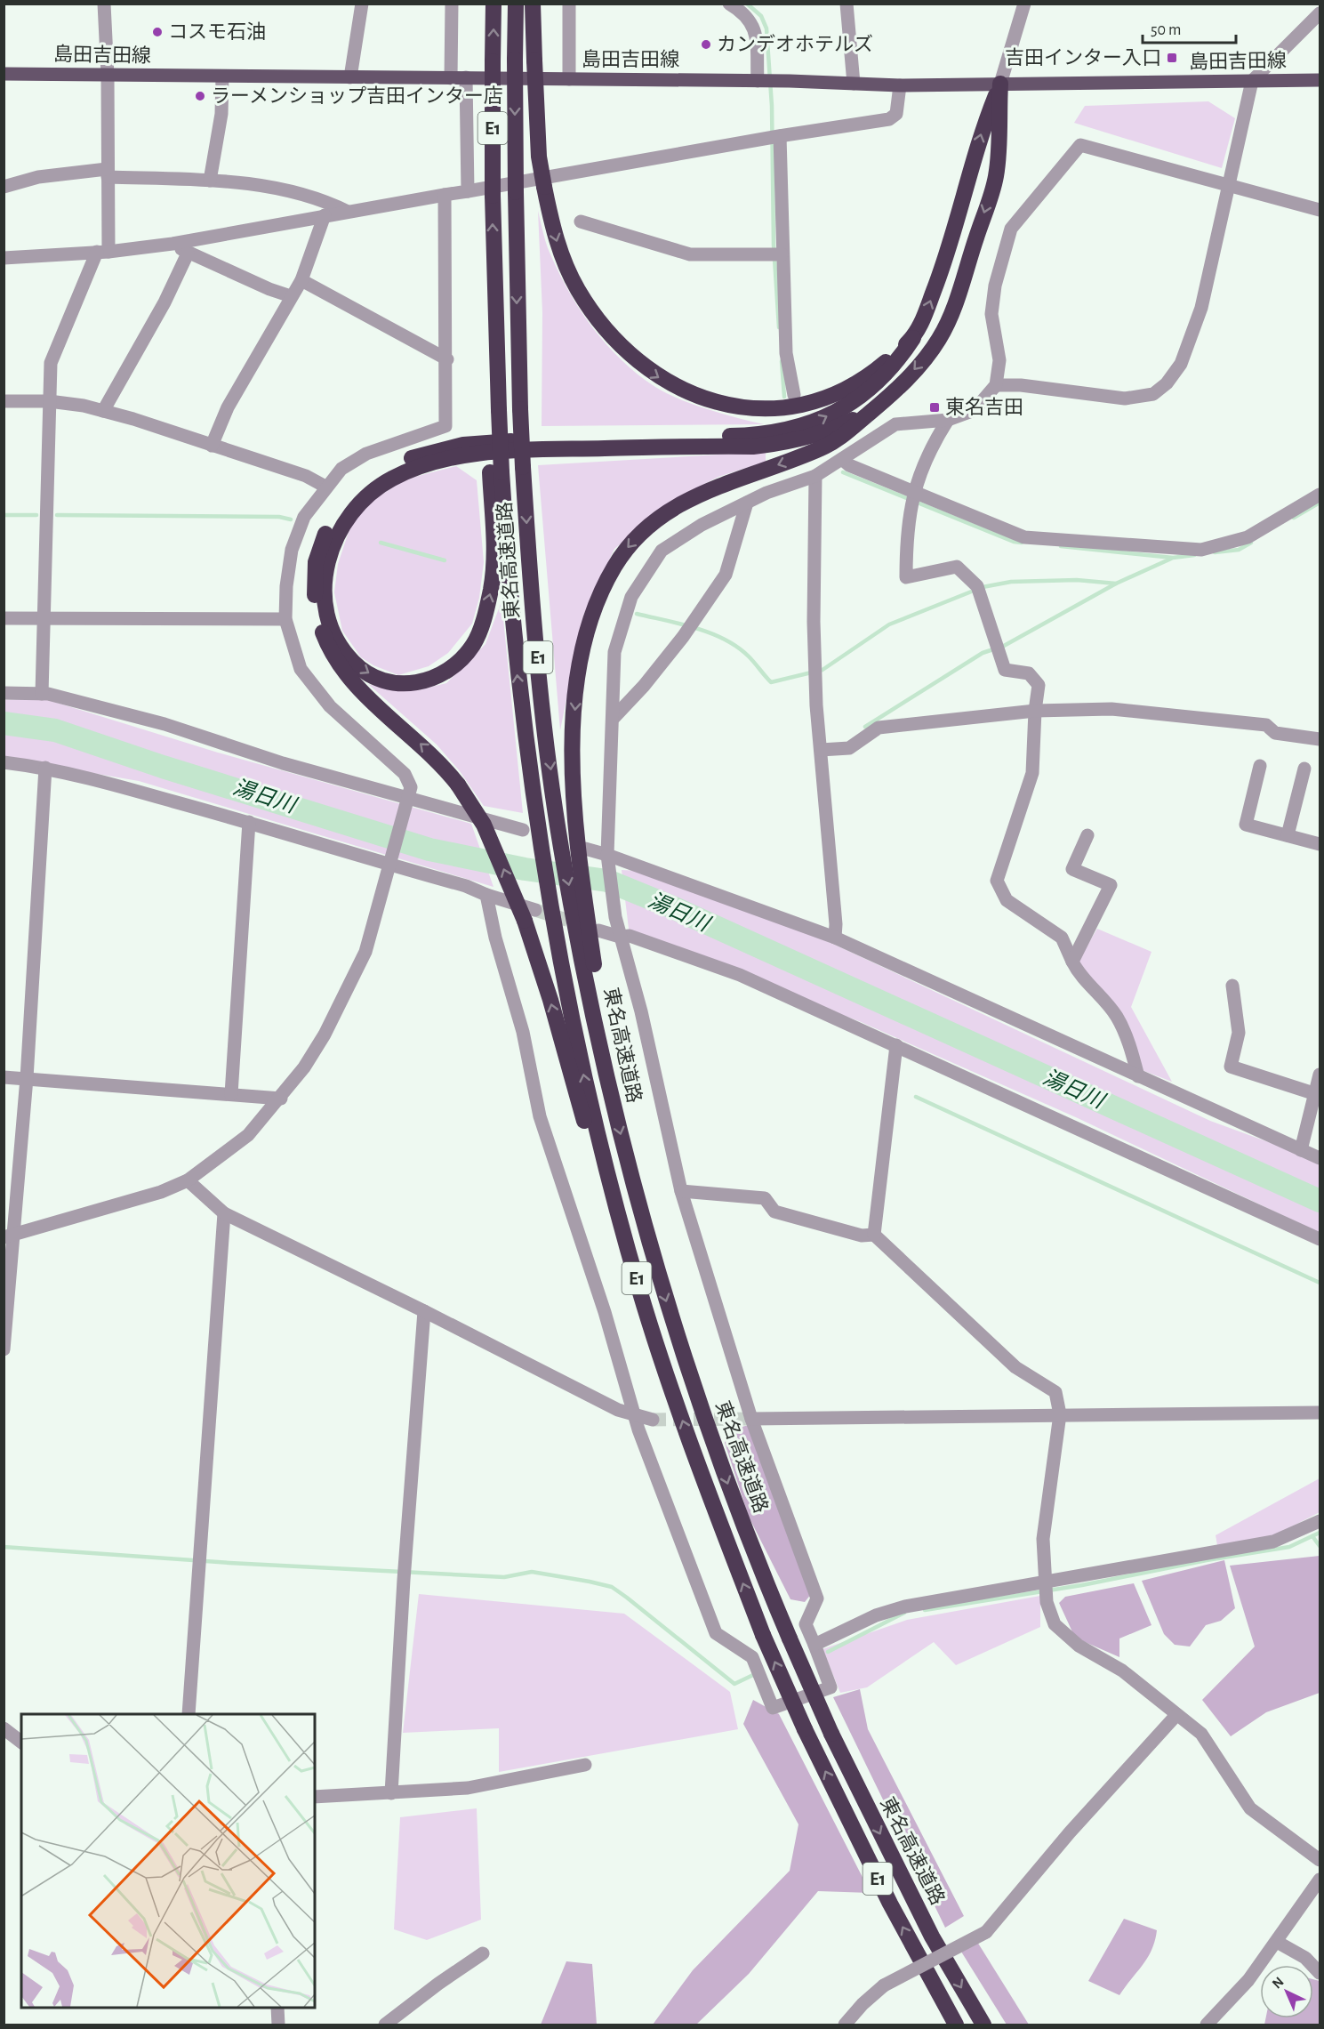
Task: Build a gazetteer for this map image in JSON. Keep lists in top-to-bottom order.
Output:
{
  "streets": {
    "highway": ["E1", "東名高速道路"],
    "main road": ["島田吉田線"]
  },
  "water": ["湯日川"],
  "places": {
    "other": ["コスモ石油", "カンデオホテルズ", "ラーメンショップ吉田インター店"],
    "transit": ["吉田インター入口", "東名吉田"]
  },
  "scale_bar": "50 m",
  "north": "top left"
}
